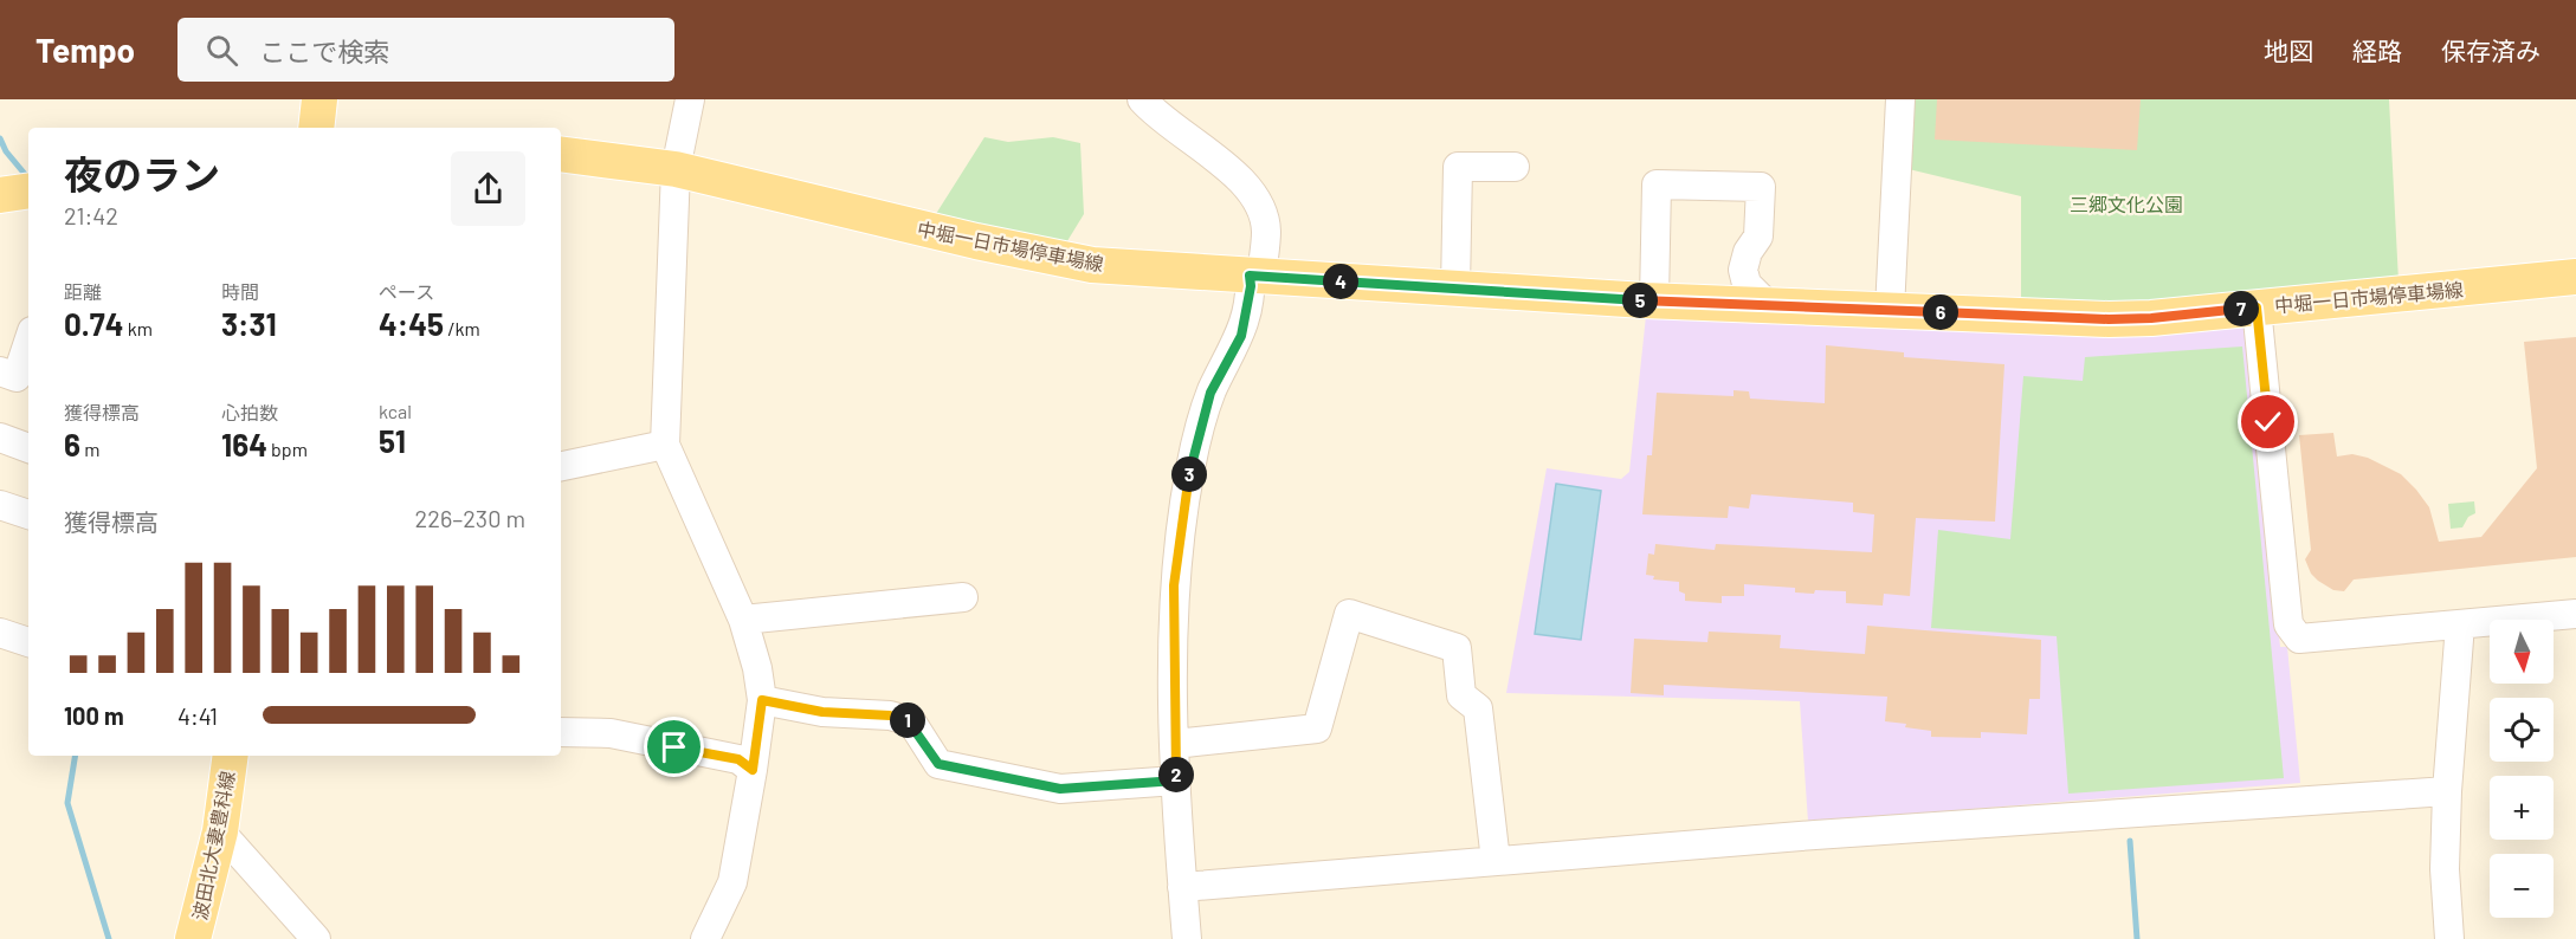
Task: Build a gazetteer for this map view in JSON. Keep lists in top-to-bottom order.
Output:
{
  "streets": {
    "main road": ["中堀一日市場停車場線", "波田北大妻豊科線"]
  },
  "parks": ["三郷文化公園"],
  "north": "bottom",
  "page": {
    "header": "Tempo",
    "search": "ここで検索",
    "nav": ["地図", "経路", "保存済み"],
    "heading": ["夜のラン", "21:42"],
    "stats": [
      ["距離", "0.74 km"],
      ["時間", "3:31"],
      ["ペース", "4:45 /km"],
      ["獲得標高", "6 m"],
      ["心拍数", "164 bpm"],
      ["kcal", "51"]
    ],
    "pins": [
      "4",
      "5",
      "7",
      "6",
      "3",
      "1",
      "2"
    ],
    "chart": ["獲得標高", "226–230 m"],
    "map_buttons": ["+", "−"],
    "list": [
      {
        "name": "100 m",
        "note": "4:41"
      }
    ]
  }
}
